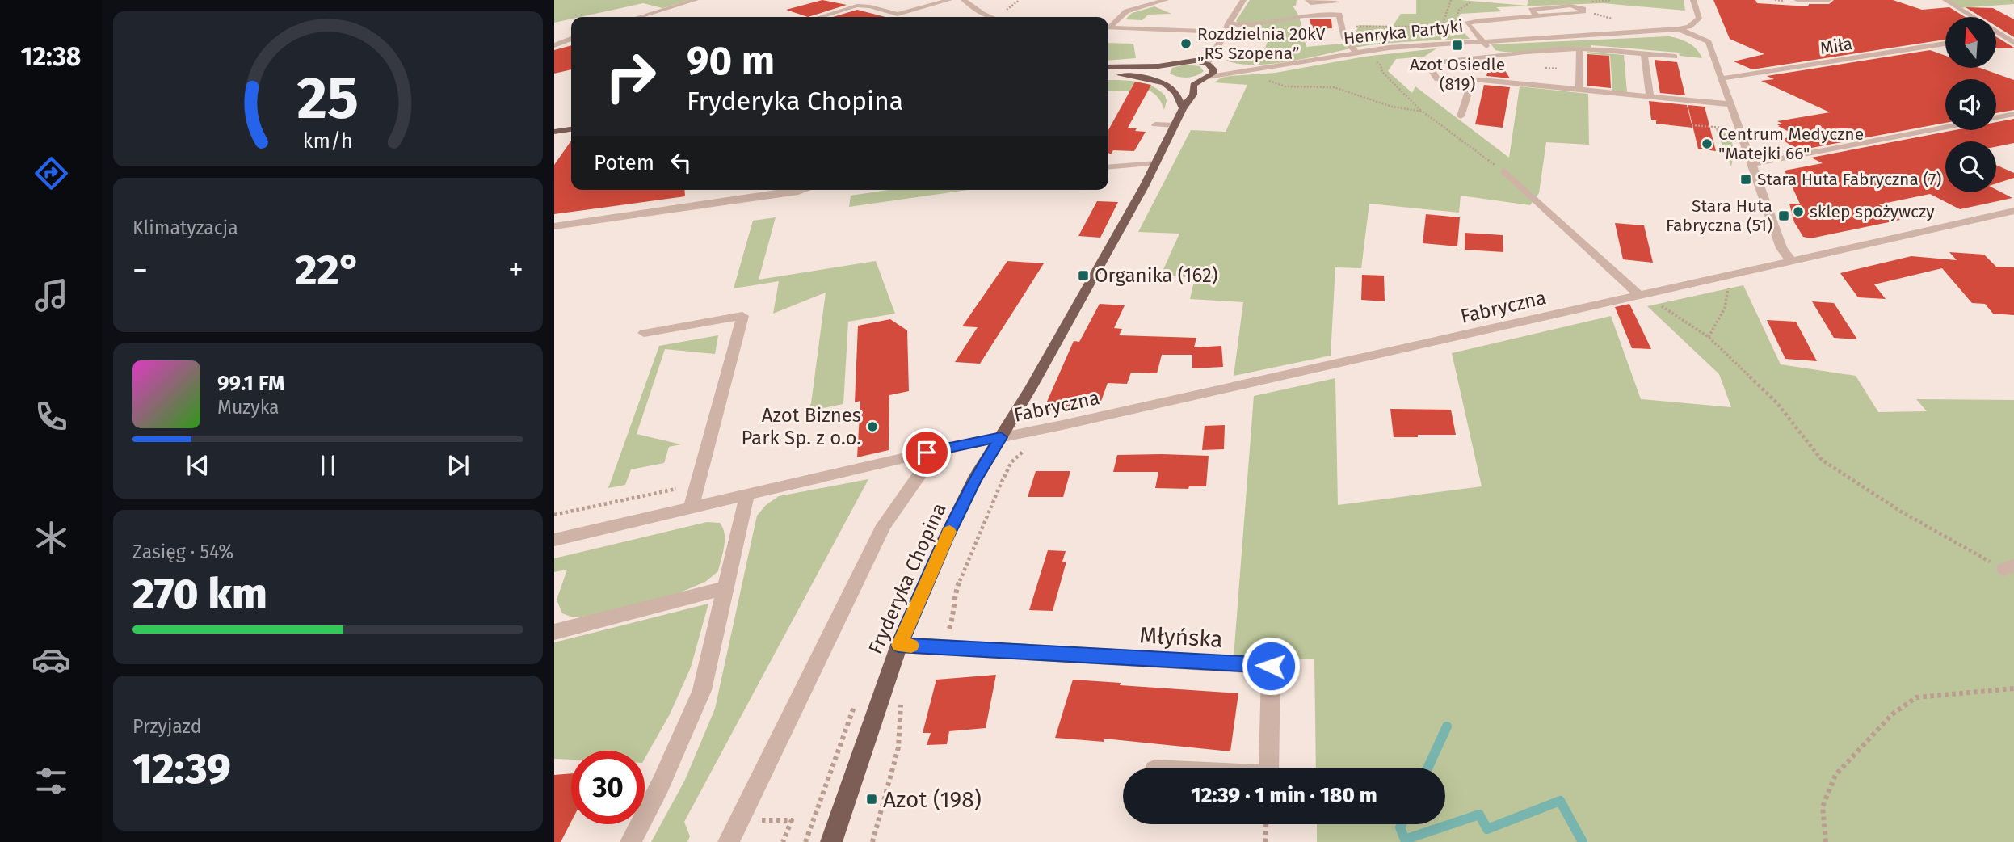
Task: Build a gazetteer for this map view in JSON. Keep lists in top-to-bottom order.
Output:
{
  "streets": {
    "main road": ["Fryderyka Chopina"],
    "street": [
      "Henryka Partyki",
      "Miła",
      "Fabryczna",
      "Młyńska"
    ]
  },
  "crossings": [
    ["Fabryczna", "Fryderyka Chopina"],
    ["Fryderyka Chopina", "Młyńska"]
  ],
  "places": {
    "other": [
      "Rozdzielnia 20kV „RS Szopena”",
      "Centrum Medyczne \"Matejki 66\"",
      "sklep spożywczy",
      "Azot Biznes Park Sp. z o.o."
    ],
    "transit": [
      "Azot Osiedle (819)",
      "Stara Huta Fabryczna (7)",
      "Stara Huta Fabryczna (51)",
      "Organika (162)",
      "Azot (198)"
    ]
  },
  "north": "top",
  "page": {
    "tabs": "12:38",
    "turn": ["90 m", "Fryderyka Chopina"],
    "then": "Potem",
    "tile": [
      "Klimatyzacja",
      ["Zasięg · 54%", "270 km"],
      ["Przyjazd", "12:39"]
    ],
    "heat": ["−", "22°", "+"],
    "song": ["99.1 FM", "Muzyka"],
    "limit": "30",
    "trip": "12:39 · 1 min · 180 m",
    "gauge": ["25", "km/h"]
  }
}
